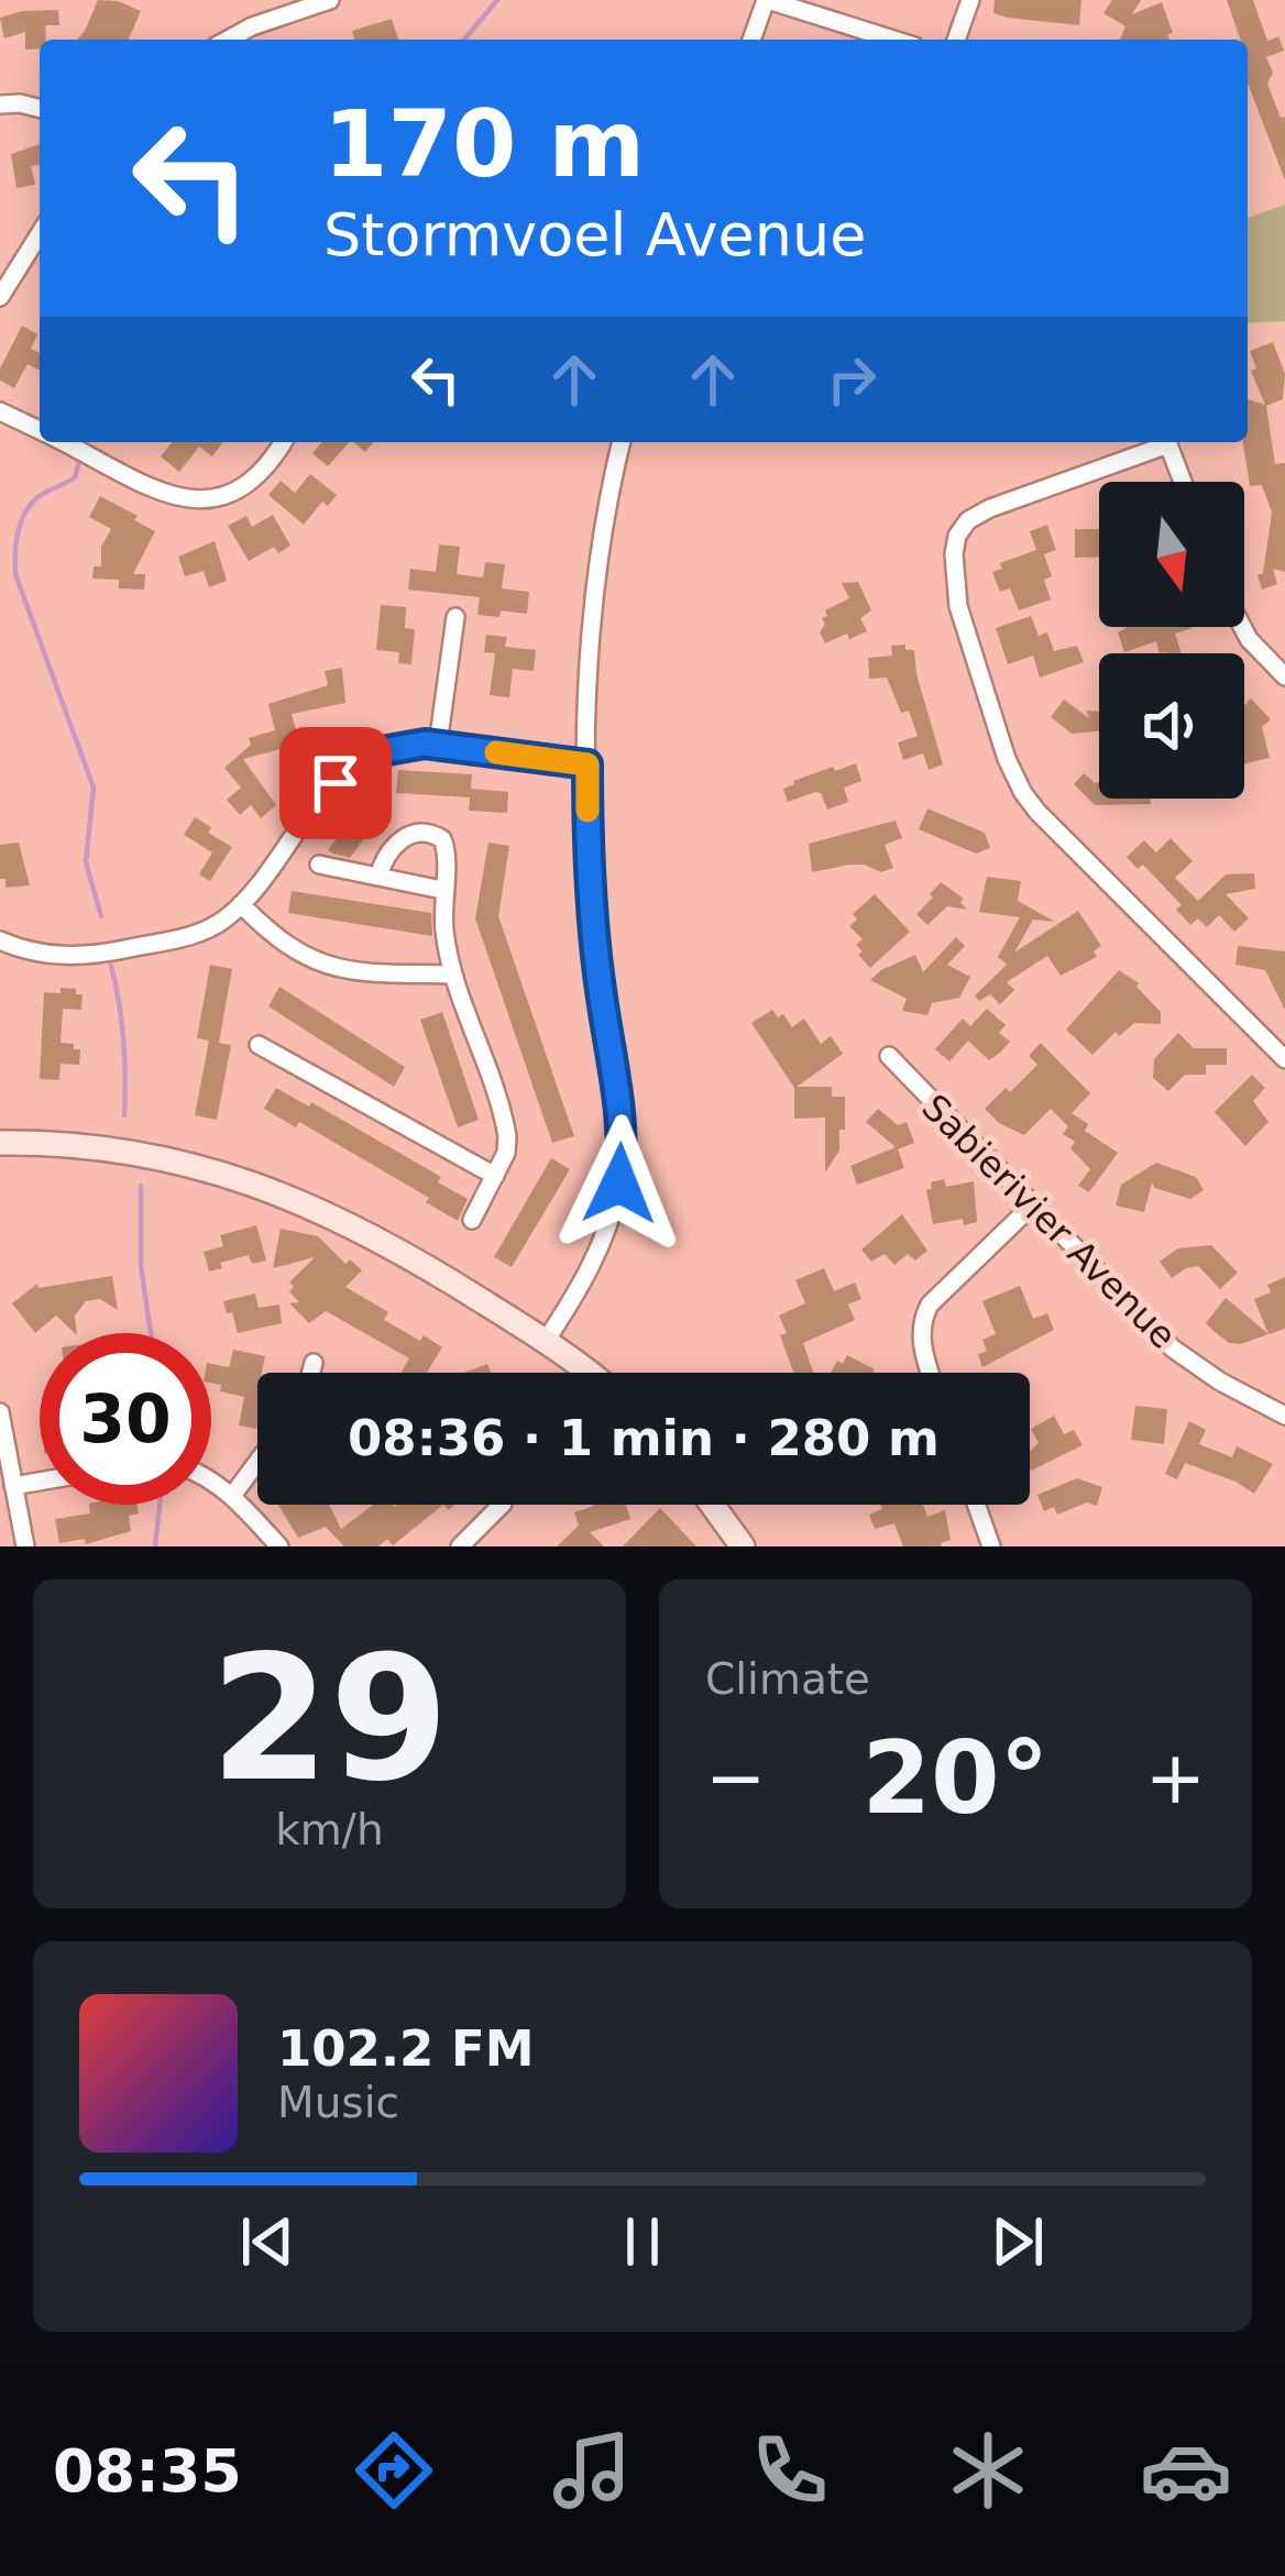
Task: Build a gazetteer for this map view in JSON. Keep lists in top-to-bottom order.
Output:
{
  "streets": {
    "street": ["Sabierivier Avenue"]
  },
  "north": "bottom",
  "page": {
    "turn": ["170 m", "Stormvoel Avenue"],
    "limit": "30",
    "trip": "08:36 · 1 min · 280 m",
    "tile": [
      ["29", "km/h"],
      "Climate"
    ],
    "heat": ["−", "20°", "+"],
    "song": ["102.2 FM", "Music"],
    "tabs": "08:35"
  }
}
